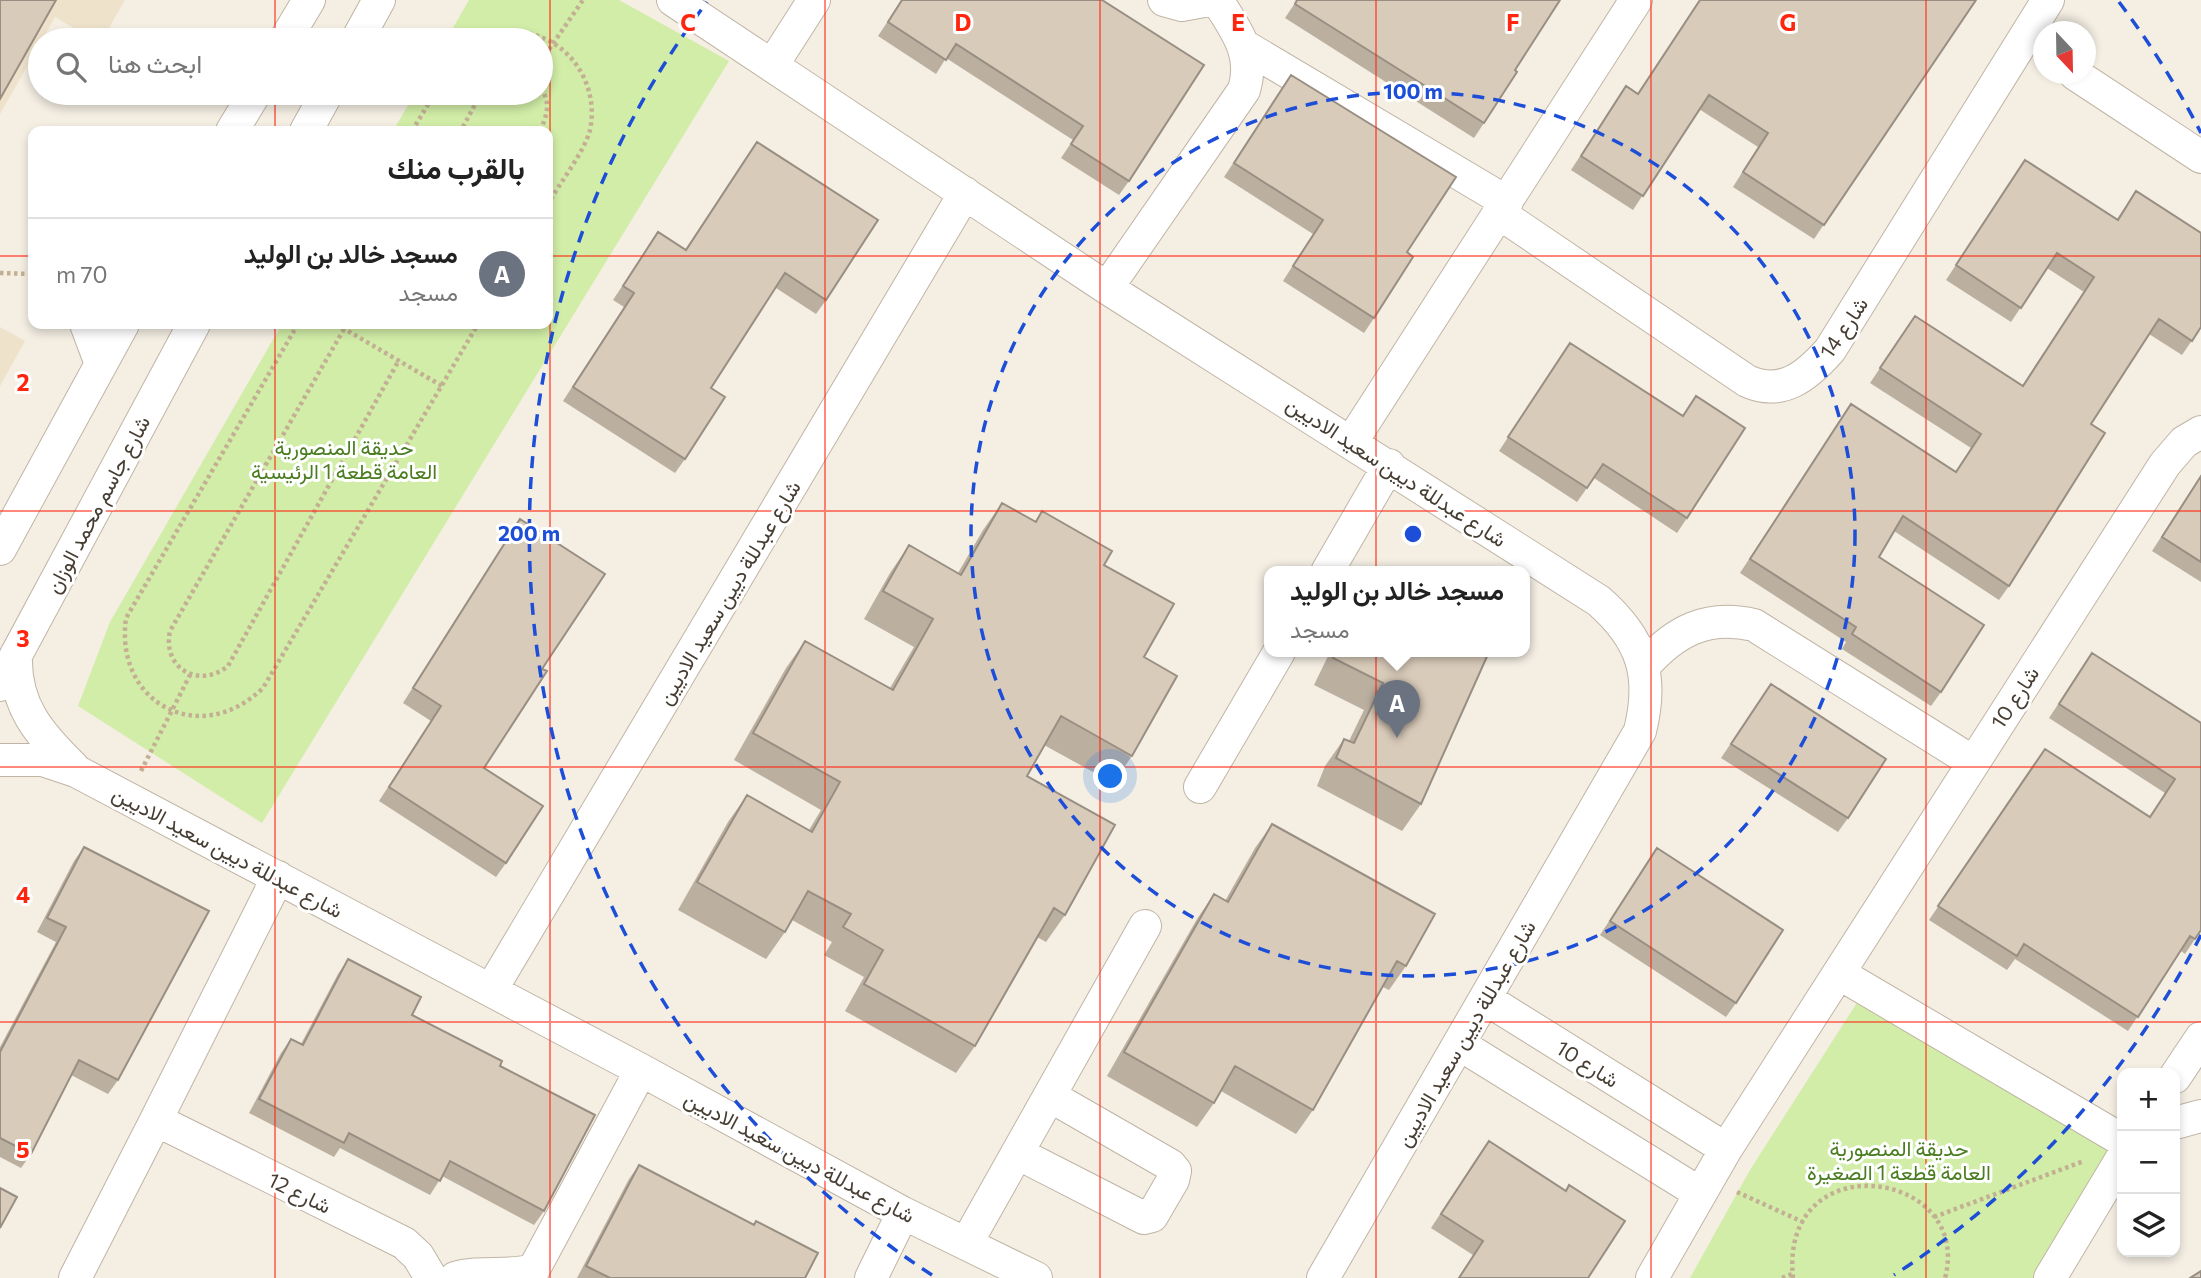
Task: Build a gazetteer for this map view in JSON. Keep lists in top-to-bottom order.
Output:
{
  "streets": {
    "street": [
      "شارع 14",
      "شارع عبدللة ديين سعيد الاديين",
      "شارع جاسم محمد الوزان",
      "شارع 10",
      "شارع 12"
    ]
  },
  "crossings": [
    ["شارع عبدللة ديين سعيد الاديين", "شارع جاسم محمد الوزان"],
    ["شارع عبدللة ديين سعيد الاديين", "شارع 10"]
  ],
  "parks": ["حديقة المنصورية العامة قطعة 1 الرئيسية", "حديقة المنصورية العامة قطعة 1 الصغيرة"],
  "north": "bottom",
  "page": {
    "search": "ابحث هنا",
    "heading": "بالقرب منك",
    "list": [
      {
        "mark": "A",
        "name": "مسجد خالد بن الوليد",
        "note": "مسجد",
        "value": "70 m"
      }
    ],
    "popup": ["مسجد خالد بن الوليد", "مسجد"],
    "pins": "A",
    "map_buttons": ["+", "−"]
  },
  "grid": {
    "columns": [
      "C",
      "D",
      "E",
      "F",
      "G"
    ],
    "rows": [
      "2",
      "3",
      "4",
      "5"
    ]
  },
  "rings": ["100 m", "200 m"]
}
